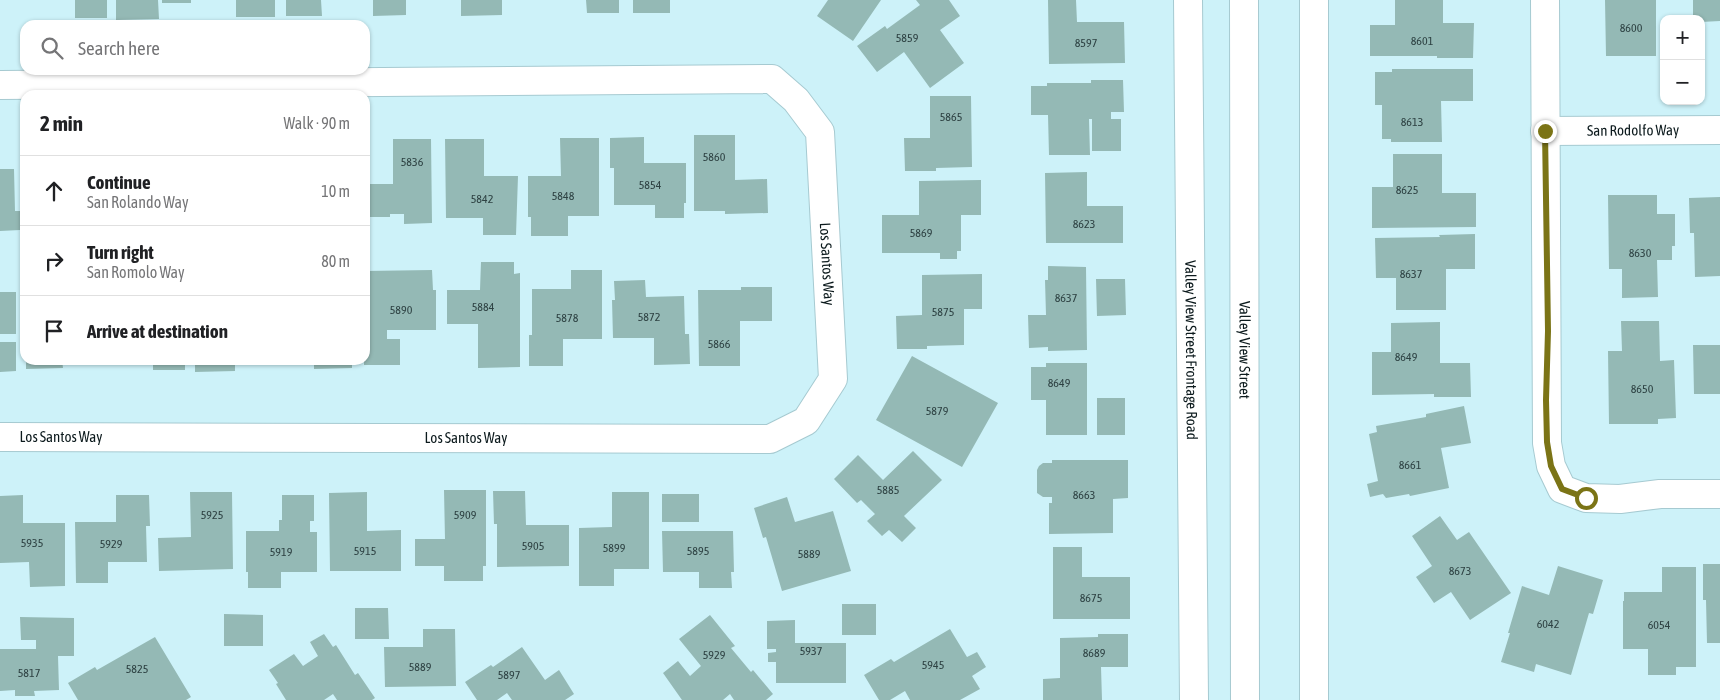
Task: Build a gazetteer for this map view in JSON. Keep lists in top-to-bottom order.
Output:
{
  "streets": {
    "street": [
      "San Rodolfo Way",
      "Los Santos Way",
      "Valley View Street Frontage Road",
      "Valley View Street"
    ]
  },
  "house_numbers": [
    "8600",
    "5859",
    "8601",
    "8597",
    "5865",
    "8613",
    "5860",
    "5836",
    "5854",
    "8625",
    "5848",
    "5842",
    "8623",
    "5869",
    "8630",
    "8637",
    "8637",
    "5884",
    "5890",
    "5875",
    "5872",
    "5878",
    "5866",
    "8649",
    "8649",
    "8650",
    "5879",
    "8661",
    "5885",
    "8663",
    "5925",
    "5909",
    "5935",
    "5929",
    "5905",
    "5899",
    "5915",
    "5895",
    "5919",
    "5889",
    "8673",
    "8675",
    "6042",
    "6054",
    "5937",
    "8689",
    "5929",
    "5945",
    "5889",
    "5825",
    "5817",
    "5897"
  ],
  "page": {
    "map_buttons": ["+", "−"],
    "search": "Search here",
    "heading": ["2 min", "Walk · 90 m"],
    "list": [
      ["Continue", "San Rolando Way", "10 m"],
      ["Turn right", "San Romolo Way", "80 m"],
      "Arrive at destination"
    ]
  }
}
